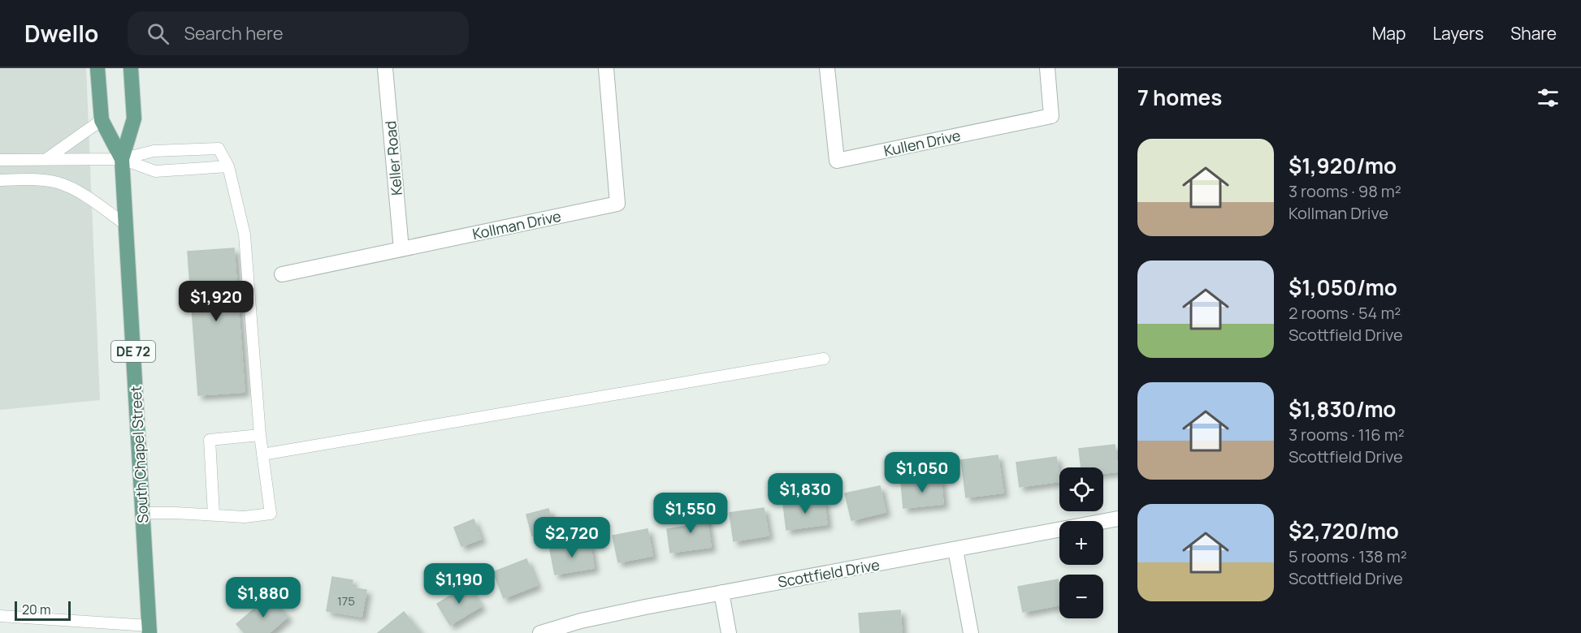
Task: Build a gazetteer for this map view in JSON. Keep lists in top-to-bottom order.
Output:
{
  "streets": {
    "main road": ["DE 72", "South Chapel Street"],
    "street": [
      "Kullen Drive",
      "Keller Road",
      "Kollman Drive",
      "Scottfield Drive"
    ]
  },
  "crossings": [
    ["Keller Road", "Kollman Drive"]
  ],
  "house_numbers": ["175"],
  "scale_bar": "20 m",
  "page": {
    "header": "Dwello",
    "search": "Search here",
    "nav": ["Map", "Layers", "Share"],
    "heading": "7 homes",
    "list": [
      {
        "name": "$1,920/mo",
        "note": "3 rooms · 98 m² · Kollman Drive"
      },
      {
        "name": "$1,050/mo",
        "note": "2 rooms · 54 m² · Scottfield Drive"
      },
      {
        "name": "$1,830/mo",
        "note": "3 rooms · 116 m² · Scottfield Drive"
      },
      {
        "name": "$2,720/mo",
        "note": "5 rooms · 138 m² · Scottfield Drive"
      }
    ],
    "price": [
      "$1,920",
      "$1,050",
      "$1,830",
      "$1,550",
      "$2,720",
      "$1,190",
      "$1,880"
    ],
    "map_buttons": ["+", "−"],
    "scale": "20 m"
  }
}
